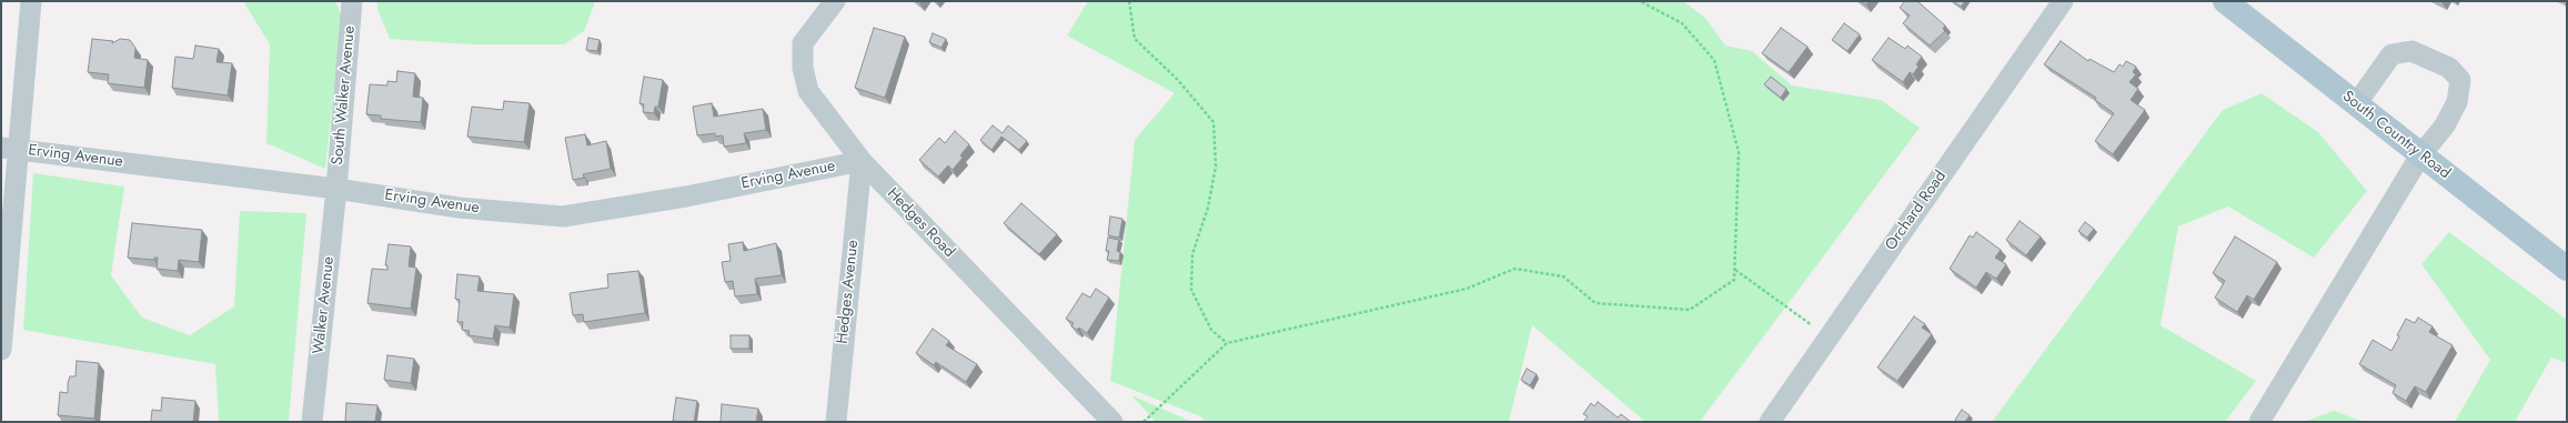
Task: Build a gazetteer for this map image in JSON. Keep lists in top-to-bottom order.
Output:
{
  "streets": {
    "main road": ["South Country Road"],
    "street": [
      "South Walker Avenue",
      "Erving Avenue",
      "Orchard Road",
      "Hedges Road",
      "Hedges Avenue",
      "Walker Avenue"
    ]
  },
  "crossings": [
    ["South Walker Avenue", "Erving Avenue"],
    ["South Walker Avenue", "Walker Avenue"],
    ["Erving Avenue", "Hedges Road"],
    ["Erving Avenue", "Hedges Avenue"],
    ["Erving Avenue", "Walker Avenue"],
    ["Hedges Road", "Hedges Avenue"]
  ]
}
